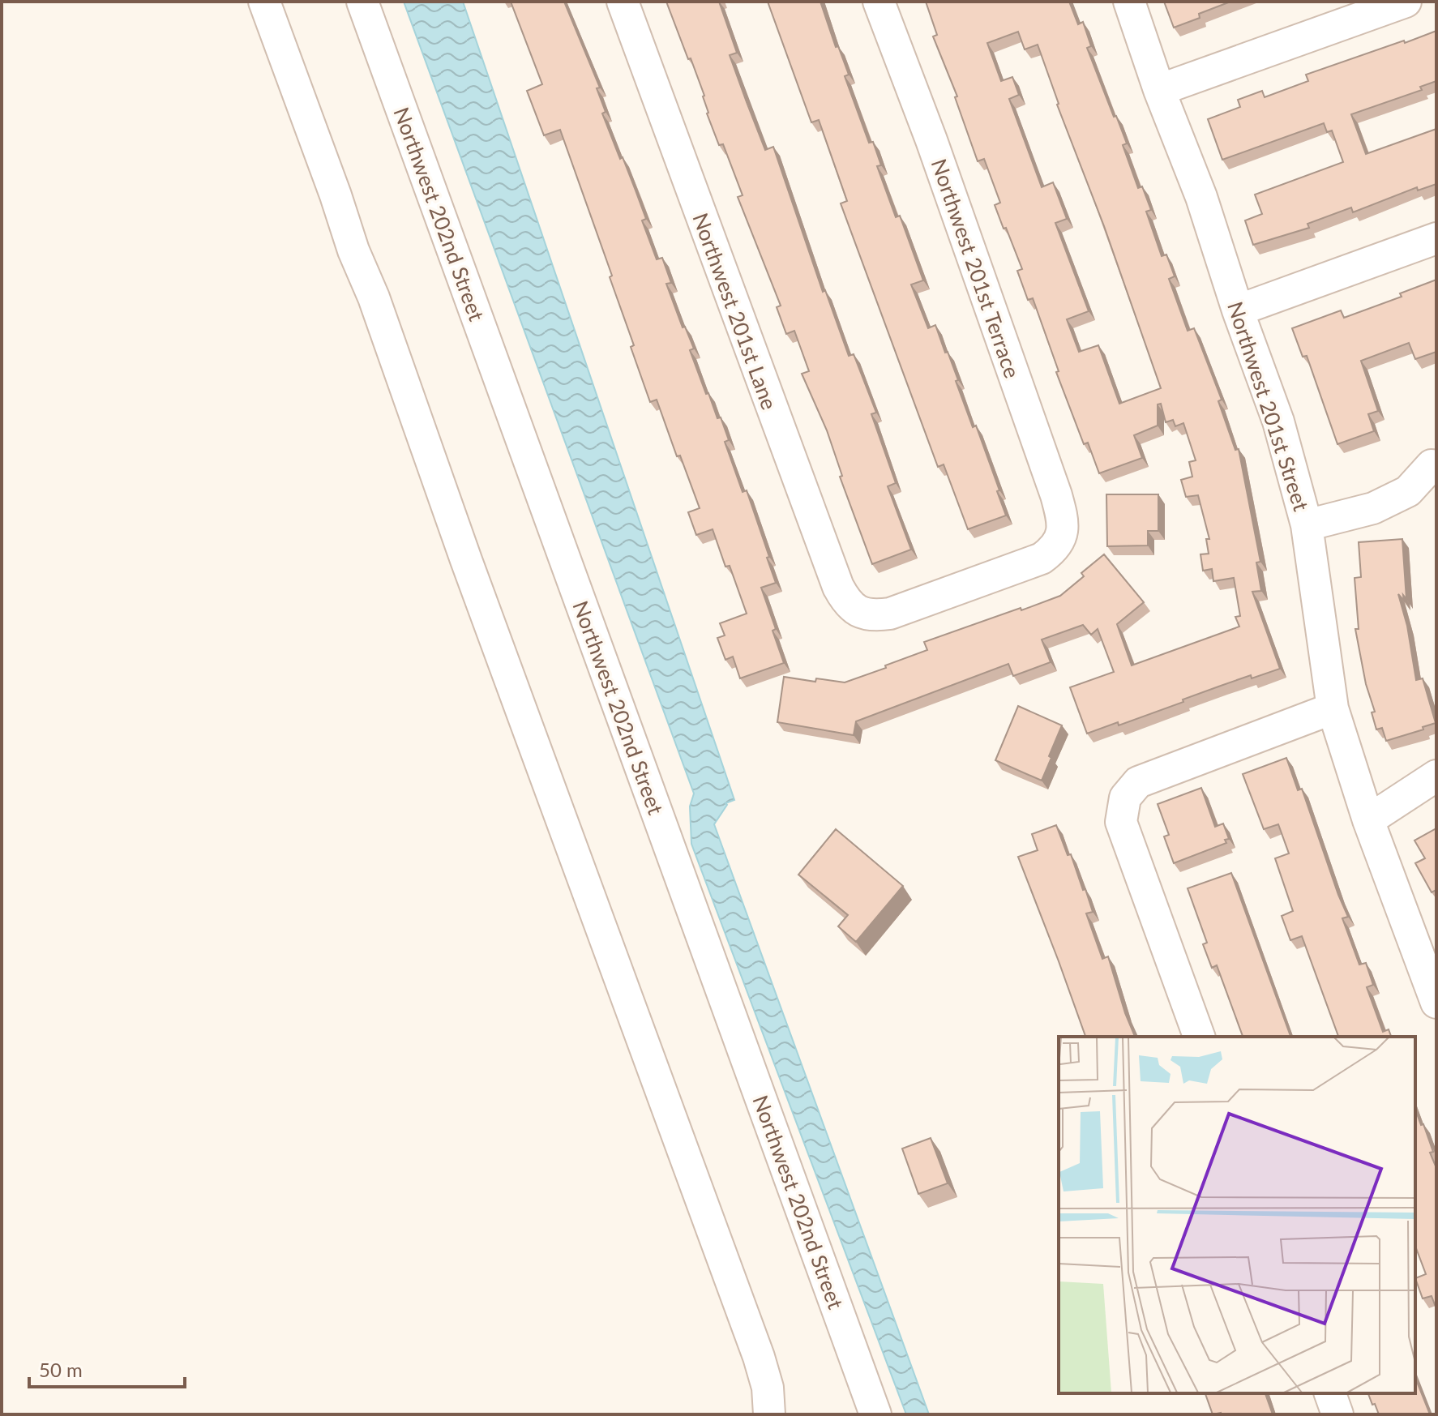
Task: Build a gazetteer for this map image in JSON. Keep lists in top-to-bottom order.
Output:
{
  "streets": {
    "street": [
      "Northwest 202nd Street",
      "Northwest 201st Terrace",
      "Northwest 201st Lane",
      "Northwest 201st Street"
    ]
  },
  "crossings": [
    ["Northwest 201st Terrace", "Northwest 201st Lane"]
  ],
  "scale_bar": "50 m"
}
